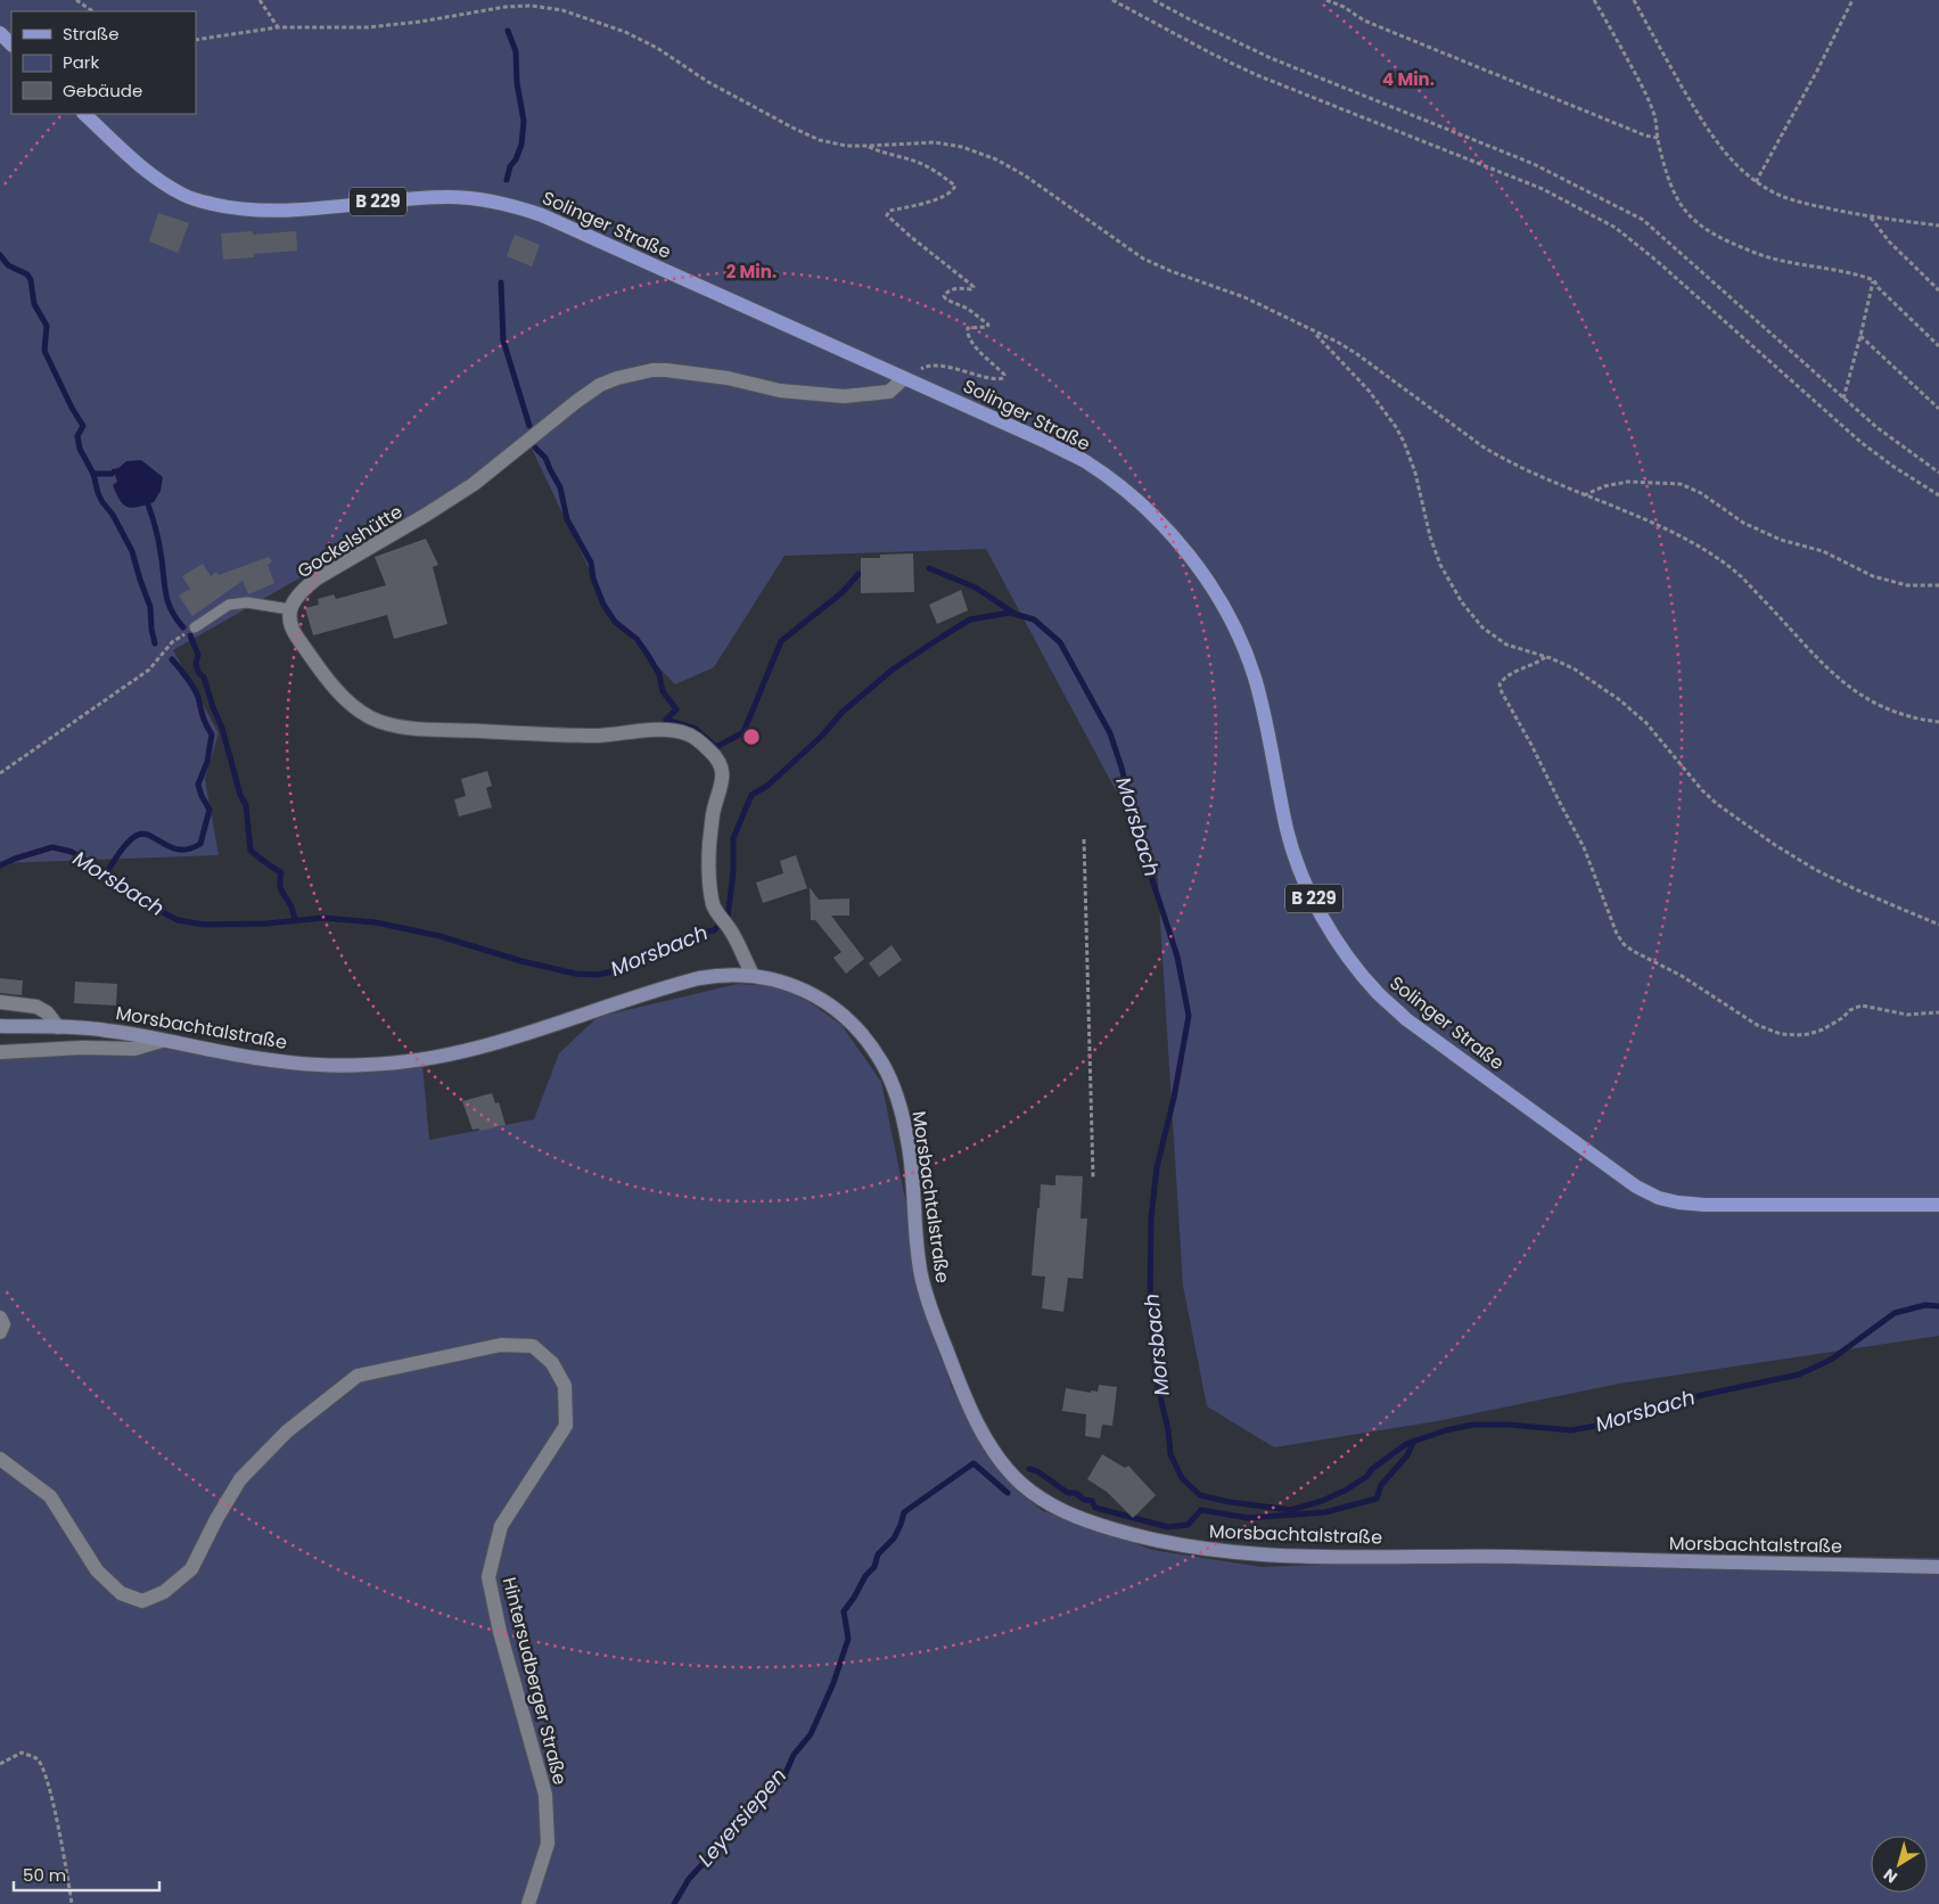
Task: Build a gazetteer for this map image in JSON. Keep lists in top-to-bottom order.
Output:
{
  "streets": {
    "main road": ["B 229", "Solinger Straße", "Morsbachtalstraße"],
    "street": ["Gockelshütte", "Hintersudberger Straße"]
  },
  "crossings": [
    ["Solinger Straße", "Gockelshütte"]
  ],
  "water": ["Morsbach", "Leyersiepen"],
  "legend": ["Straße", "Park", "Gebäude"],
  "scale_bar": "50 m",
  "north": "bottom left",
  "rings": ["4 Min.", "2 Min."]
}
